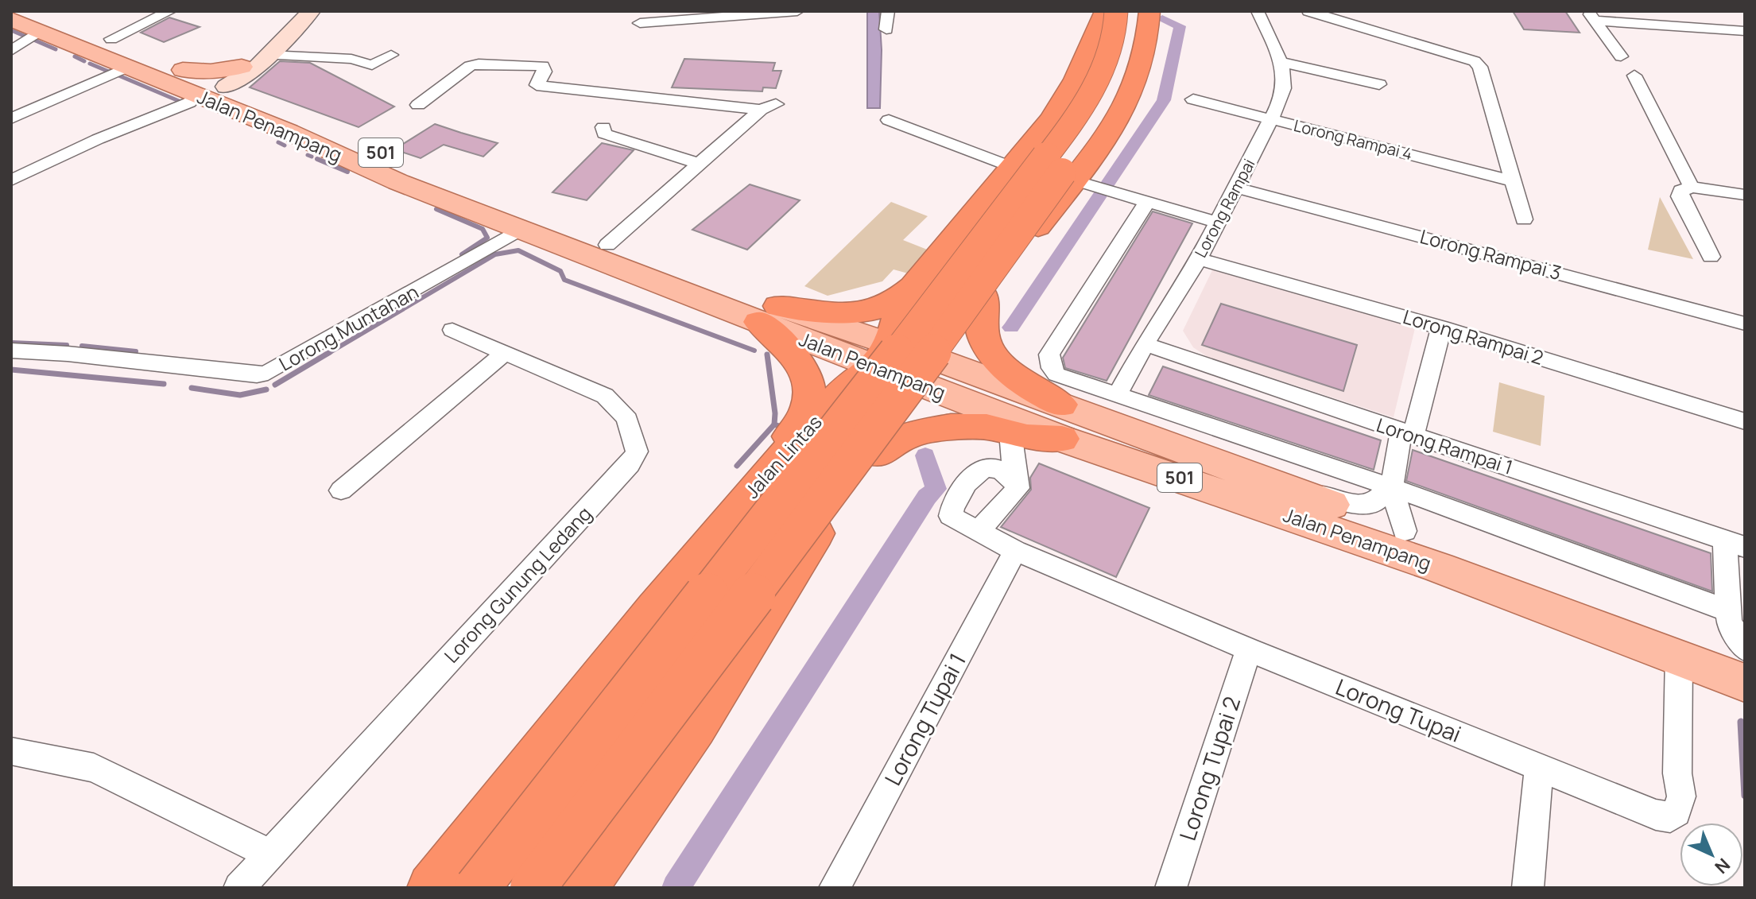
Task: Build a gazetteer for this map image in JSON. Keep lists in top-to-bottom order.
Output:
{
  "streets": {
    "highway": ["Jalan Lintas"],
    "main road": ["Jalan Penampang", "501"],
    "street": [
      "Lorong Rampai 4",
      "Lorong Rampai",
      "Lorong Rampai 3",
      "Lorong Muntahan",
      "Lorong Rampai 2",
      "Lorong Rampai 1",
      "Lorong Gunung Ledang",
      "Lorong Tupai",
      "Lorong Tupai 1",
      "Lorong Tupai 2"
    ]
  },
  "crossings": [
    ["Jalan Penampang", "Lorong Muntahan"],
    ["Jalan Penampang", "Jalan Lintas"],
    ["Jalan Penampang", "Lorong Tupai"],
    ["Lorong Rampai 4", "Lorong Rampai"],
    ["Lorong Rampai", "Lorong Rampai 3"],
    ["Lorong Rampai", "Lorong Rampai 2"],
    ["Lorong Rampai", "Lorong Rampai 1"],
    ["Lorong Tupai", "Lorong Tupai 1"],
    ["Lorong Tupai", "Lorong Tupai 2"]
  ],
  "north": "bottom right"
}
